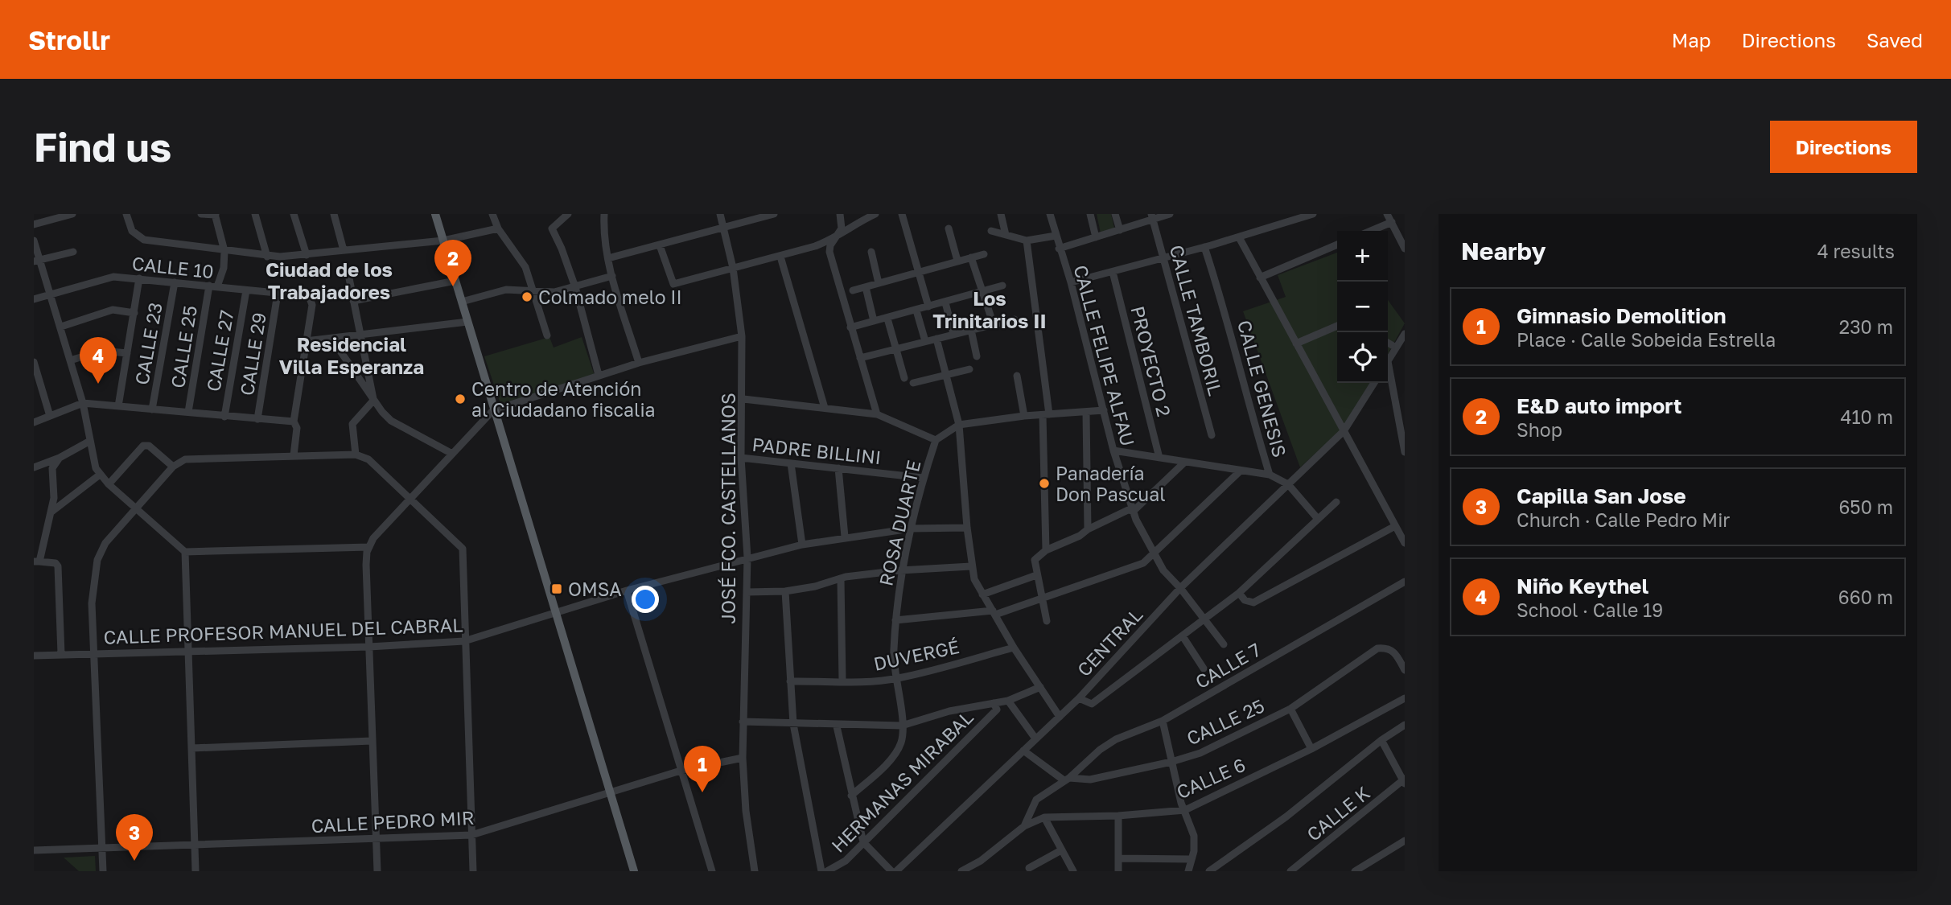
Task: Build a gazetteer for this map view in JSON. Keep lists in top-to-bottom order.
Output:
{
  "streets": {
    "street": [
      "CALLE 10",
      "CALLE TAMBORIL",
      "CALLE 23",
      "CALLE 25",
      "CALLE 27",
      "CALLE 29",
      "CALLE FELIPE ALFAU",
      "PROYECTO 2",
      "CALLE GENESIS",
      "PADRE BILLINI",
      "JOSÉ FCO. CASTELLANOS",
      "ROSA DUARTE",
      "CALLE PROFESOR MANUEL DEL CABRAL",
      "CENTRAL",
      "DUVERGÉ",
      "CALLE 7",
      "CALLE 6",
      "HERMANAS MIRABAL",
      "CALLE K",
      "CALLE PEDRO MIR"
    ]
  },
  "crossings": [
    ["CALLE 10", "CALLE 23"],
    ["CALLE 10", "CALLE 25"],
    ["CALLE 10", "CALLE 27"],
    ["CALLE 10", "CALLE 29"],
    ["CALLE 25", "CALLE 7"],
    ["CALLE FELIPE ALFAU", "CENTRAL"],
    ["CALLE GENESIS", "CENTRAL"],
    ["PADRE BILLINI", "JOSÉ FCO. CASTELLANOS"],
    ["PADRE BILLINI", "ROSA DUARTE"],
    ["JOSÉ FCO. CASTELLANOS", "CALLE PROFESOR MANUEL DEL CABRAL"],
    ["JOSÉ FCO. CASTELLANOS", "CALLE PEDRO MIR"],
    ["ROSA DUARTE", "CALLE PROFESOR MANUEL DEL CABRAL"],
    ["ROSA DUARTE", "DUVERGÉ"],
    ["CALLE 7", "CALLE 6"]
  ],
  "districts": ["Ciudad de los Trabajadores", "Los Trinitarios II", "Residencial Villa Esperanza"],
  "places": {
    "other": ["Colmado melo II", "Centro de Atención al Ciudadano fiscalia", "Panadería Don Pascual"],
    "transit": ["OMSA"]
  },
  "page": {
    "header": "Strollr",
    "nav": ["Map", "Directions", "Saved"],
    "buttons": "Directions",
    "title": "Find us",
    "heading": ["Nearby", "4 results"],
    "map_buttons": ["+", "−"],
    "pins": [
      "2",
      "4",
      "1",
      "3"
    ],
    "list": [
      {
        "mark": "1",
        "name": "Gimnasio Demolition",
        "note": "Place · Calle Sobeida Estrella",
        "value": "230 m"
      },
      {
        "mark": "2",
        "name": "E&D auto import",
        "note": "Shop",
        "value": "410 m"
      },
      {
        "mark": "3",
        "name": "Capilla San Jose",
        "note": "Church · Calle Pedro Mir",
        "value": "650 m"
      },
      {
        "mark": "4",
        "name": "Niño Keythel",
        "note": "School · Calle 19",
        "value": "660 m"
      }
    ]
  }
}
